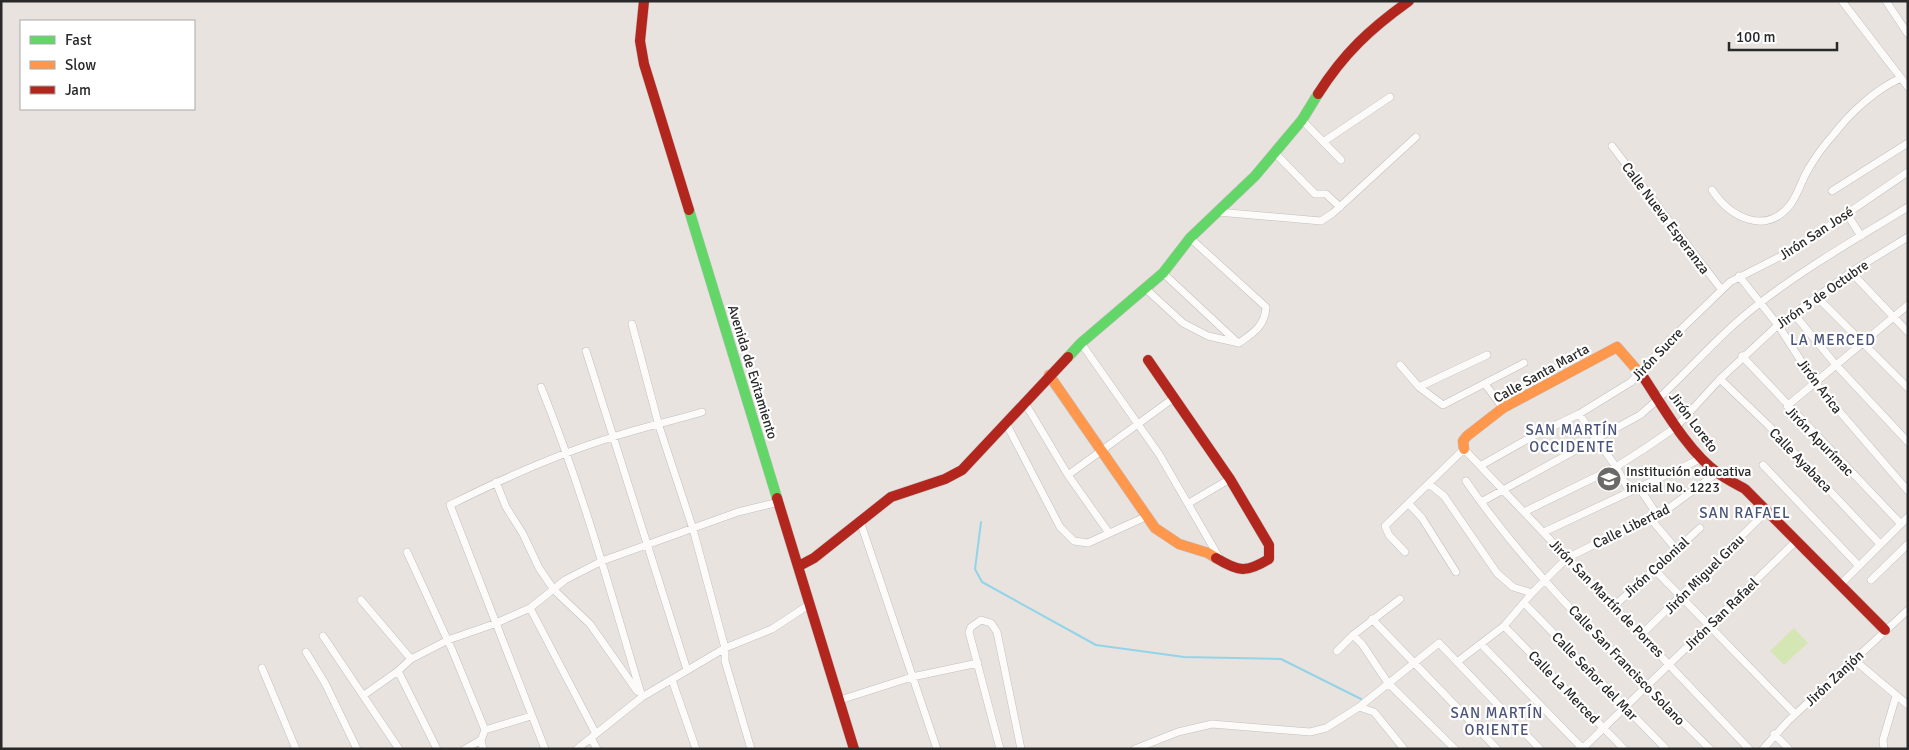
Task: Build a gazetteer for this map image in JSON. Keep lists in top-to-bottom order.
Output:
{
  "streets": {
    "street": [
      "Calle Nueva Esperanza",
      "Jirón San José",
      "Jirón 3 de Octubre",
      "Jirón Sucre",
      "Avenida de Evitamiento",
      "Calle Santa Marta",
      "Jirón Arica",
      "Jirón Loreto",
      "Jirón Apurímac",
      "Calle Ayabaca",
      "Calle Libertad",
      "Jirón Colonial",
      "Jirón Miguel Grau",
      "Jirón San Martín de Porres",
      "Jirón San Rafael",
      "Calle San Francisco Solano",
      "Calle Señor del Mar",
      "Jirón Zanjón",
      "Calle La Merced"
    ]
  },
  "crossings": [
    ["Calle Nueva Esperanza", "Jirón San José"],
    ["Calle Nueva Esperanza", "Jirón Sucre"],
    ["Jirón San José", "Jirón Sucre"],
    ["Jirón San José", "Jirón Arica"],
    ["Jirón 3 de Octubre", "Jirón Arica"],
    ["Jirón 3 de Octubre", "Jirón Loreto"],
    ["Jirón 3 de Octubre", "Jirón Apurímac"],
    ["Jirón 3 de Octubre", "Calle Ayabaca"],
    ["Jirón 3 de Octubre", "Jirón San Martín de Porres"],
    ["Jirón Sucre", "Jirón Loreto"],
    ["Jirón Sucre", "Jirón San Martín de Porres"],
    ["Calle Santa Marta", "Jirón Loreto"],
    ["Calle Santa Marta", "Jirón San Martín de Porres"],
    ["Jirón Loreto", "Calle Libertad"],
    ["Jirón Loreto", "Jirón Miguel Grau"],
    ["Jirón Loreto", "Jirón San Rafael"],
    ["Jirón Loreto", "Jirón Zanjón"],
    ["Calle Libertad", "Jirón San Martín de Porres"],
    ["Calle Libertad", "Calle San Francisco Solano"],
    ["Calle Libertad", "Calle Señor del Mar"],
    ["Calle Libertad", "Calle La Merced"],
    ["Jirón Colonial", "Jirón San Martín de Porres"],
    ["Jirón Miguel Grau", "Jirón San Martín de Porres"],
    ["Jirón San Martín de Porres", "Jirón San Rafael"],
    ["Jirón San Rafael", "Calle San Francisco Solano"],
    ["Jirón San Rafael", "Calle Señor del Mar"],
    ["Jirón San Rafael", "Calle La Merced"]
  ],
  "districts": [
    "LA MERCED",
    "SAN MARTÍN OCCIDENTE",
    "SAN RAFAEL",
    "SAN MARTÍN ORIENTE"
  ],
  "places": {
    "school or university": ["Institución educativa inicial No. 1223"]
  },
  "legend": ["Fast", "Slow", "Jam"],
  "scale_bar": "100 m"
}
